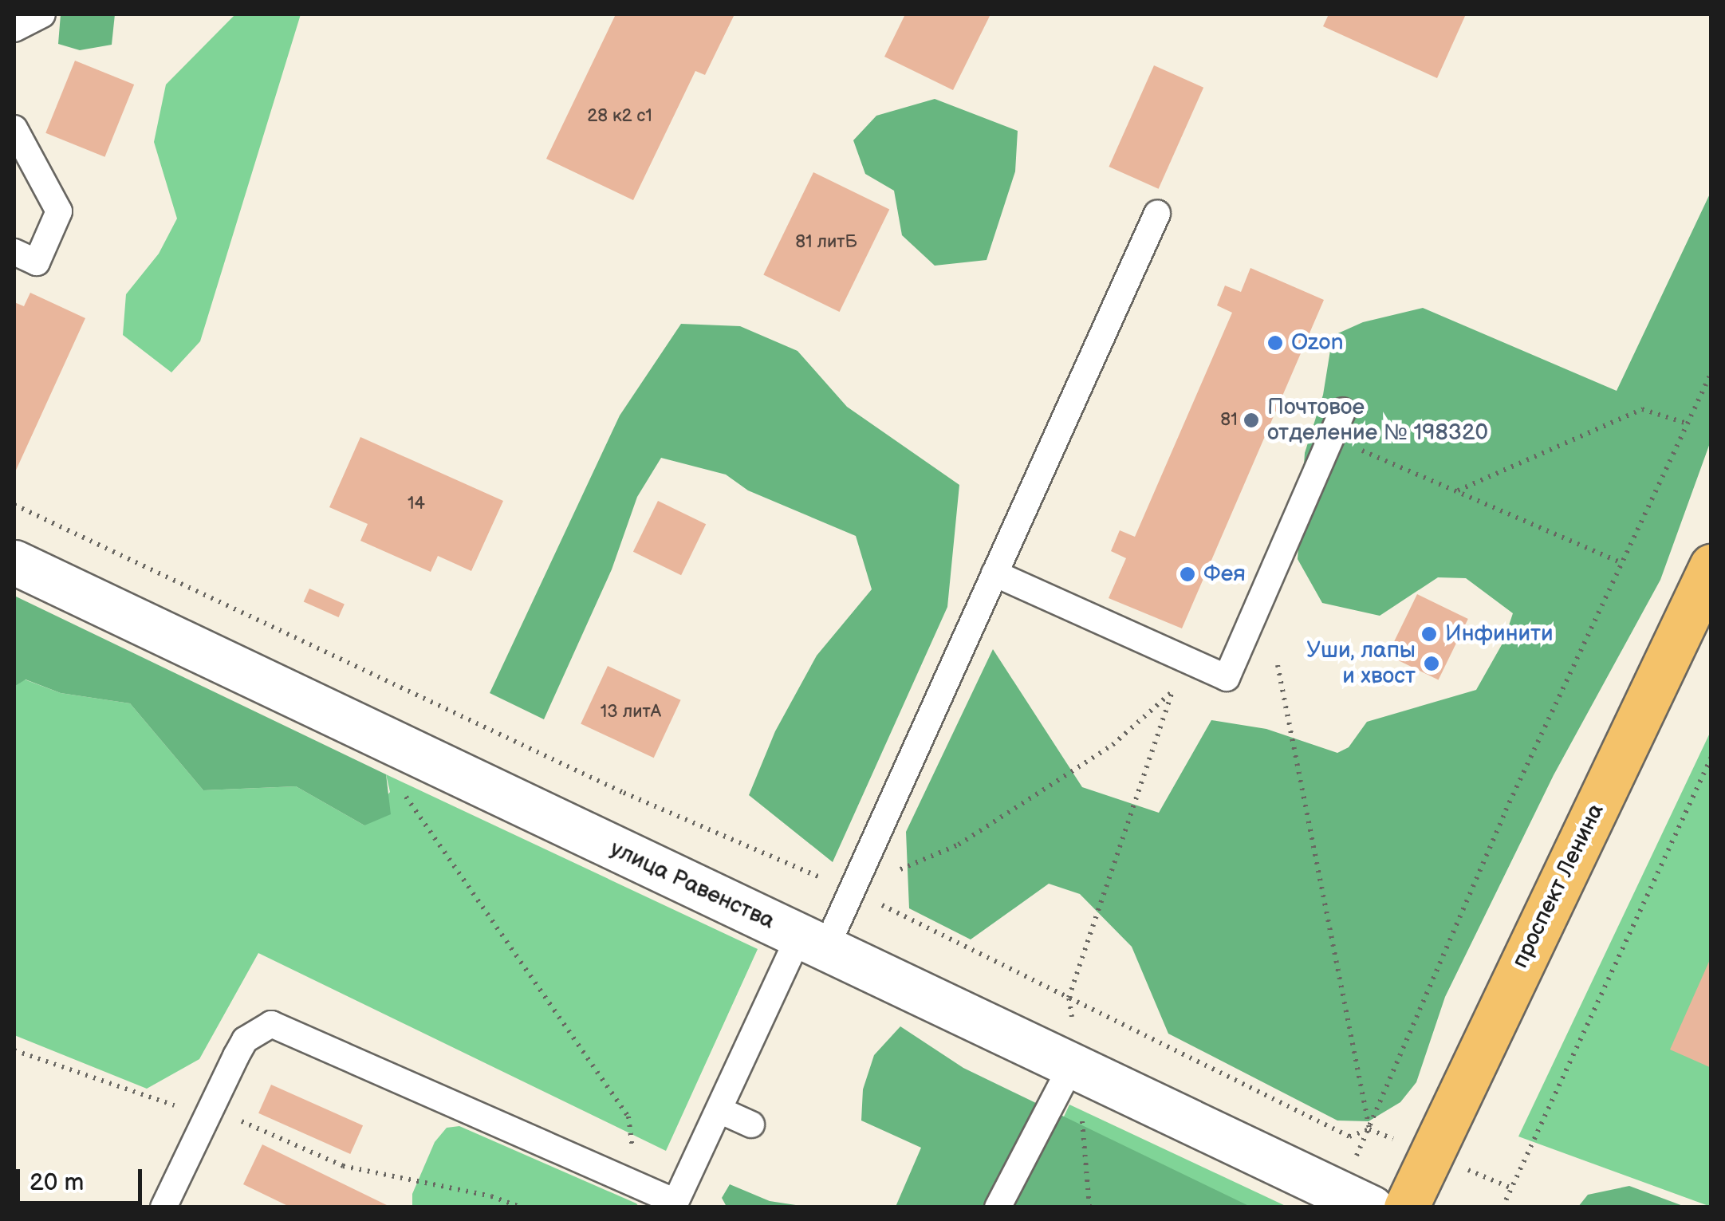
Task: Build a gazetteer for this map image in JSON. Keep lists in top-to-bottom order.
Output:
{
  "streets": {
    "main road": ["проспект Ленина"],
    "street": ["улица Равенства"]
  },
  "places": [
    "Ozon",
    "Почтовое отделение № 198320",
    "Фея",
    "Инфинити",
    "Уши, лапы и хвост"
  ],
  "house_numbers": [
    "28 к2 с1",
    "81 литБ",
    "81",
    "14",
    "13 литА"
  ],
  "scale_bar": "20 m"
}
